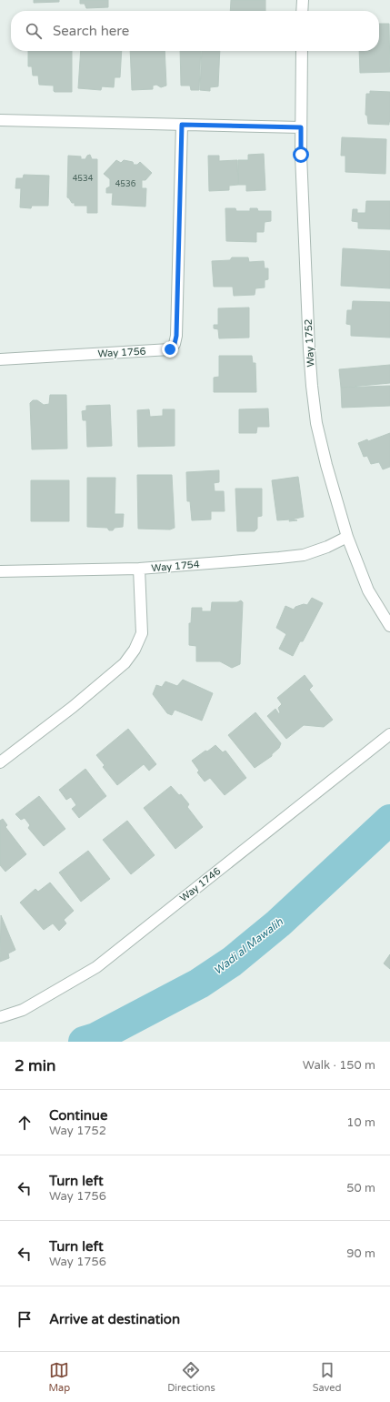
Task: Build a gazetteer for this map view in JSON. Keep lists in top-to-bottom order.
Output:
{
  "streets": {
    "street": [
      "Way 1752",
      "Way 1756",
      "Way 1754",
      "Way 1746"
    ]
  },
  "crossings": [
    ["Way 1752", "Way 1754"]
  ],
  "water": ["Wadi al Mawalih"],
  "house_numbers": ["4534", "4536"],
  "page": {
    "search": "Search here",
    "heading": ["2 min", "Walk · 150 m"],
    "list": [
      ["Continue", "Way 1752", "10 m"],
      ["Turn left", "Way 1756", "50 m"],
      ["Turn left", "Way 1756", "90 m"],
      "Arrive at destination"
    ],
    "nav": ["Map", "Directions", "Saved"]
  }
}
